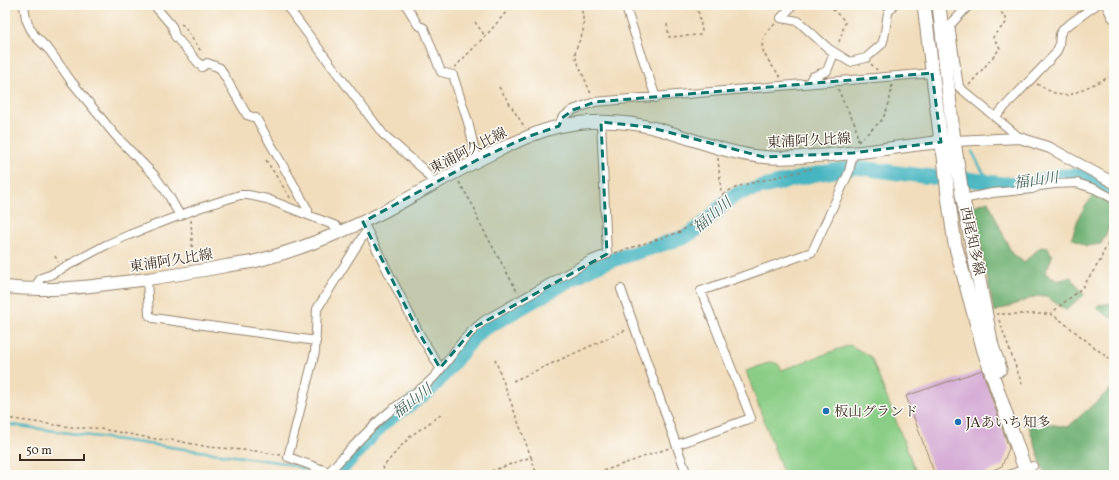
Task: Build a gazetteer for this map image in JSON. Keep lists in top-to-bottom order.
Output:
{
  "streets": {
    "main road": ["東浦阿久比線", "西尾知多線"]
  },
  "crossings": [
    ["東浦阿久比線", "西尾知多線"]
  ],
  "water": ["福山川"],
  "places": ["板山グランド", "JAあいち知多"],
  "scale_bar": "50 m"
}
